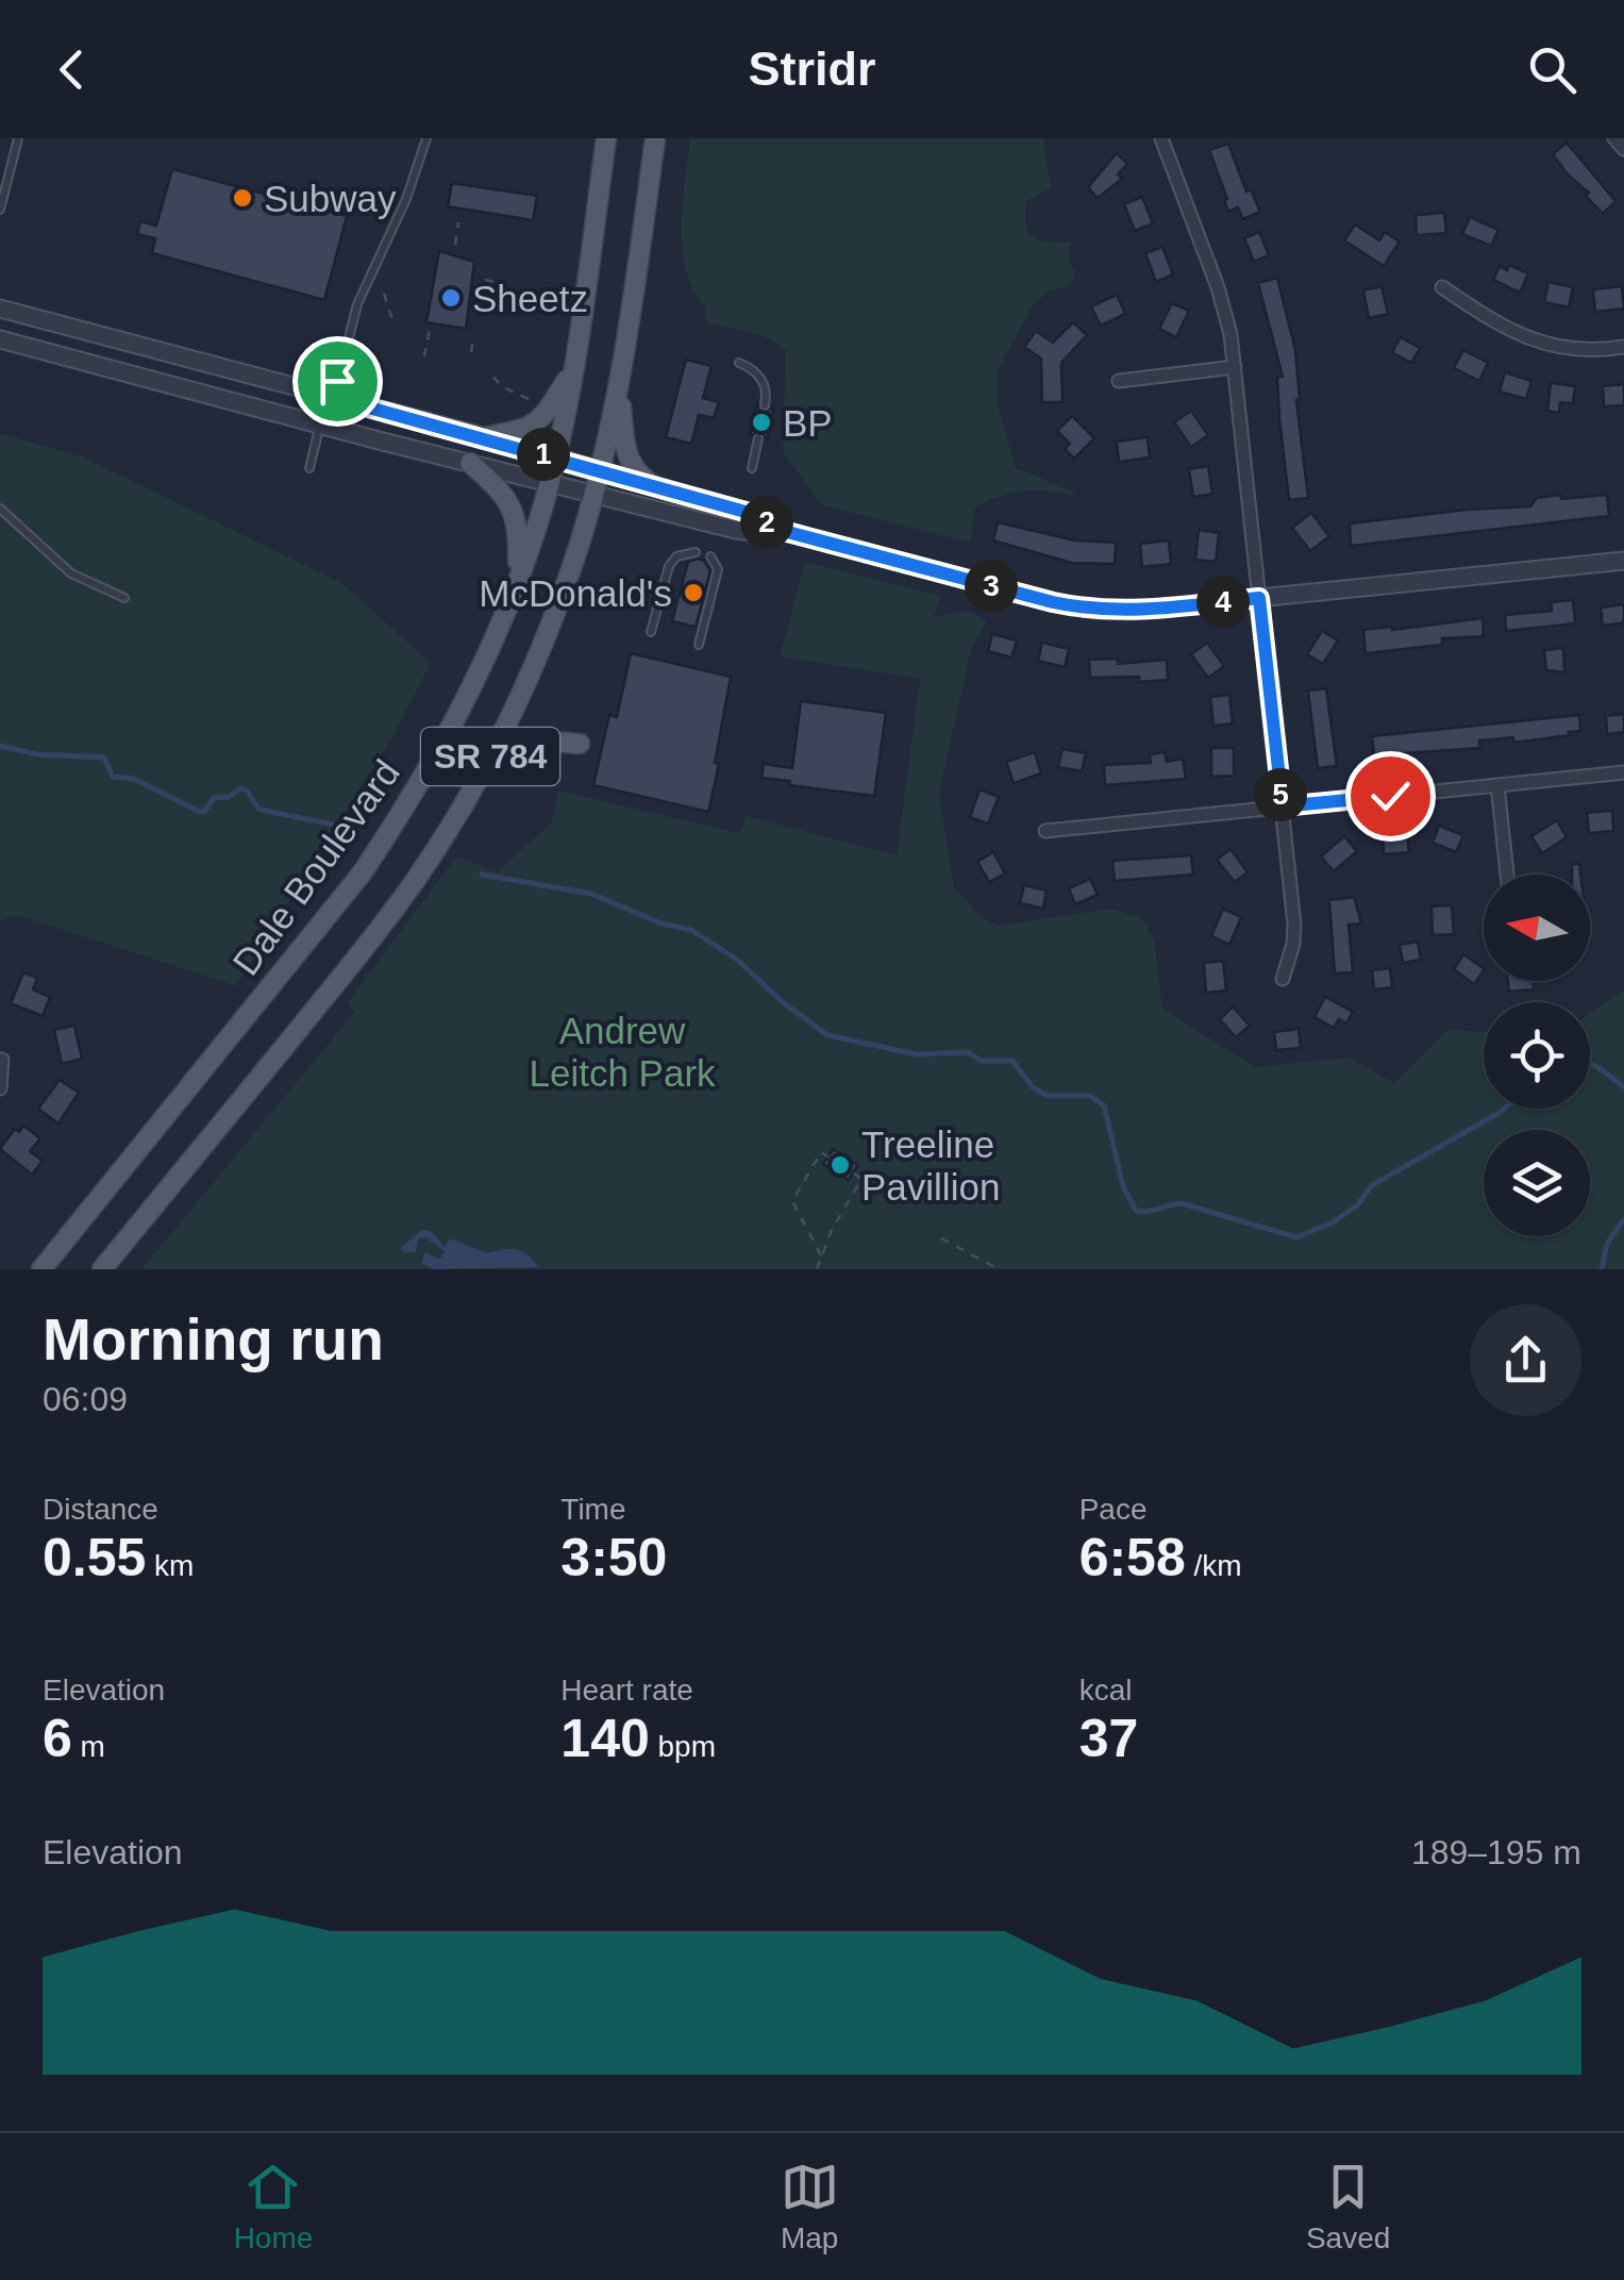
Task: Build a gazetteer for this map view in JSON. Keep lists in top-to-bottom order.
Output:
{
  "streets": {
    "main road": ["SR 784", "Dale Boulevard"]
  },
  "parks": ["Andrew Leitch Park"],
  "places": [
    "Subway",
    "Sheetz",
    "BP",
    "McDonald's",
    "Treeline Pavillion"
  ],
  "north": "left",
  "page": {
    "header": "Stridr",
    "pins": [
      "1",
      "2",
      "3",
      "4",
      "5"
    ],
    "heading": ["Morning run", "06:09"],
    "stats": [
      ["Distance", "0.55 km"],
      ["Time", "3:50"],
      ["Pace", "6:58 /km"],
      ["Elevation", "6 m"],
      ["Heart rate", "140 bpm"],
      ["kcal", "37"]
    ],
    "chart": ["Elevation", "189–195 m"],
    "tabs": ["Home", "Map", "Saved"]
  }
}
